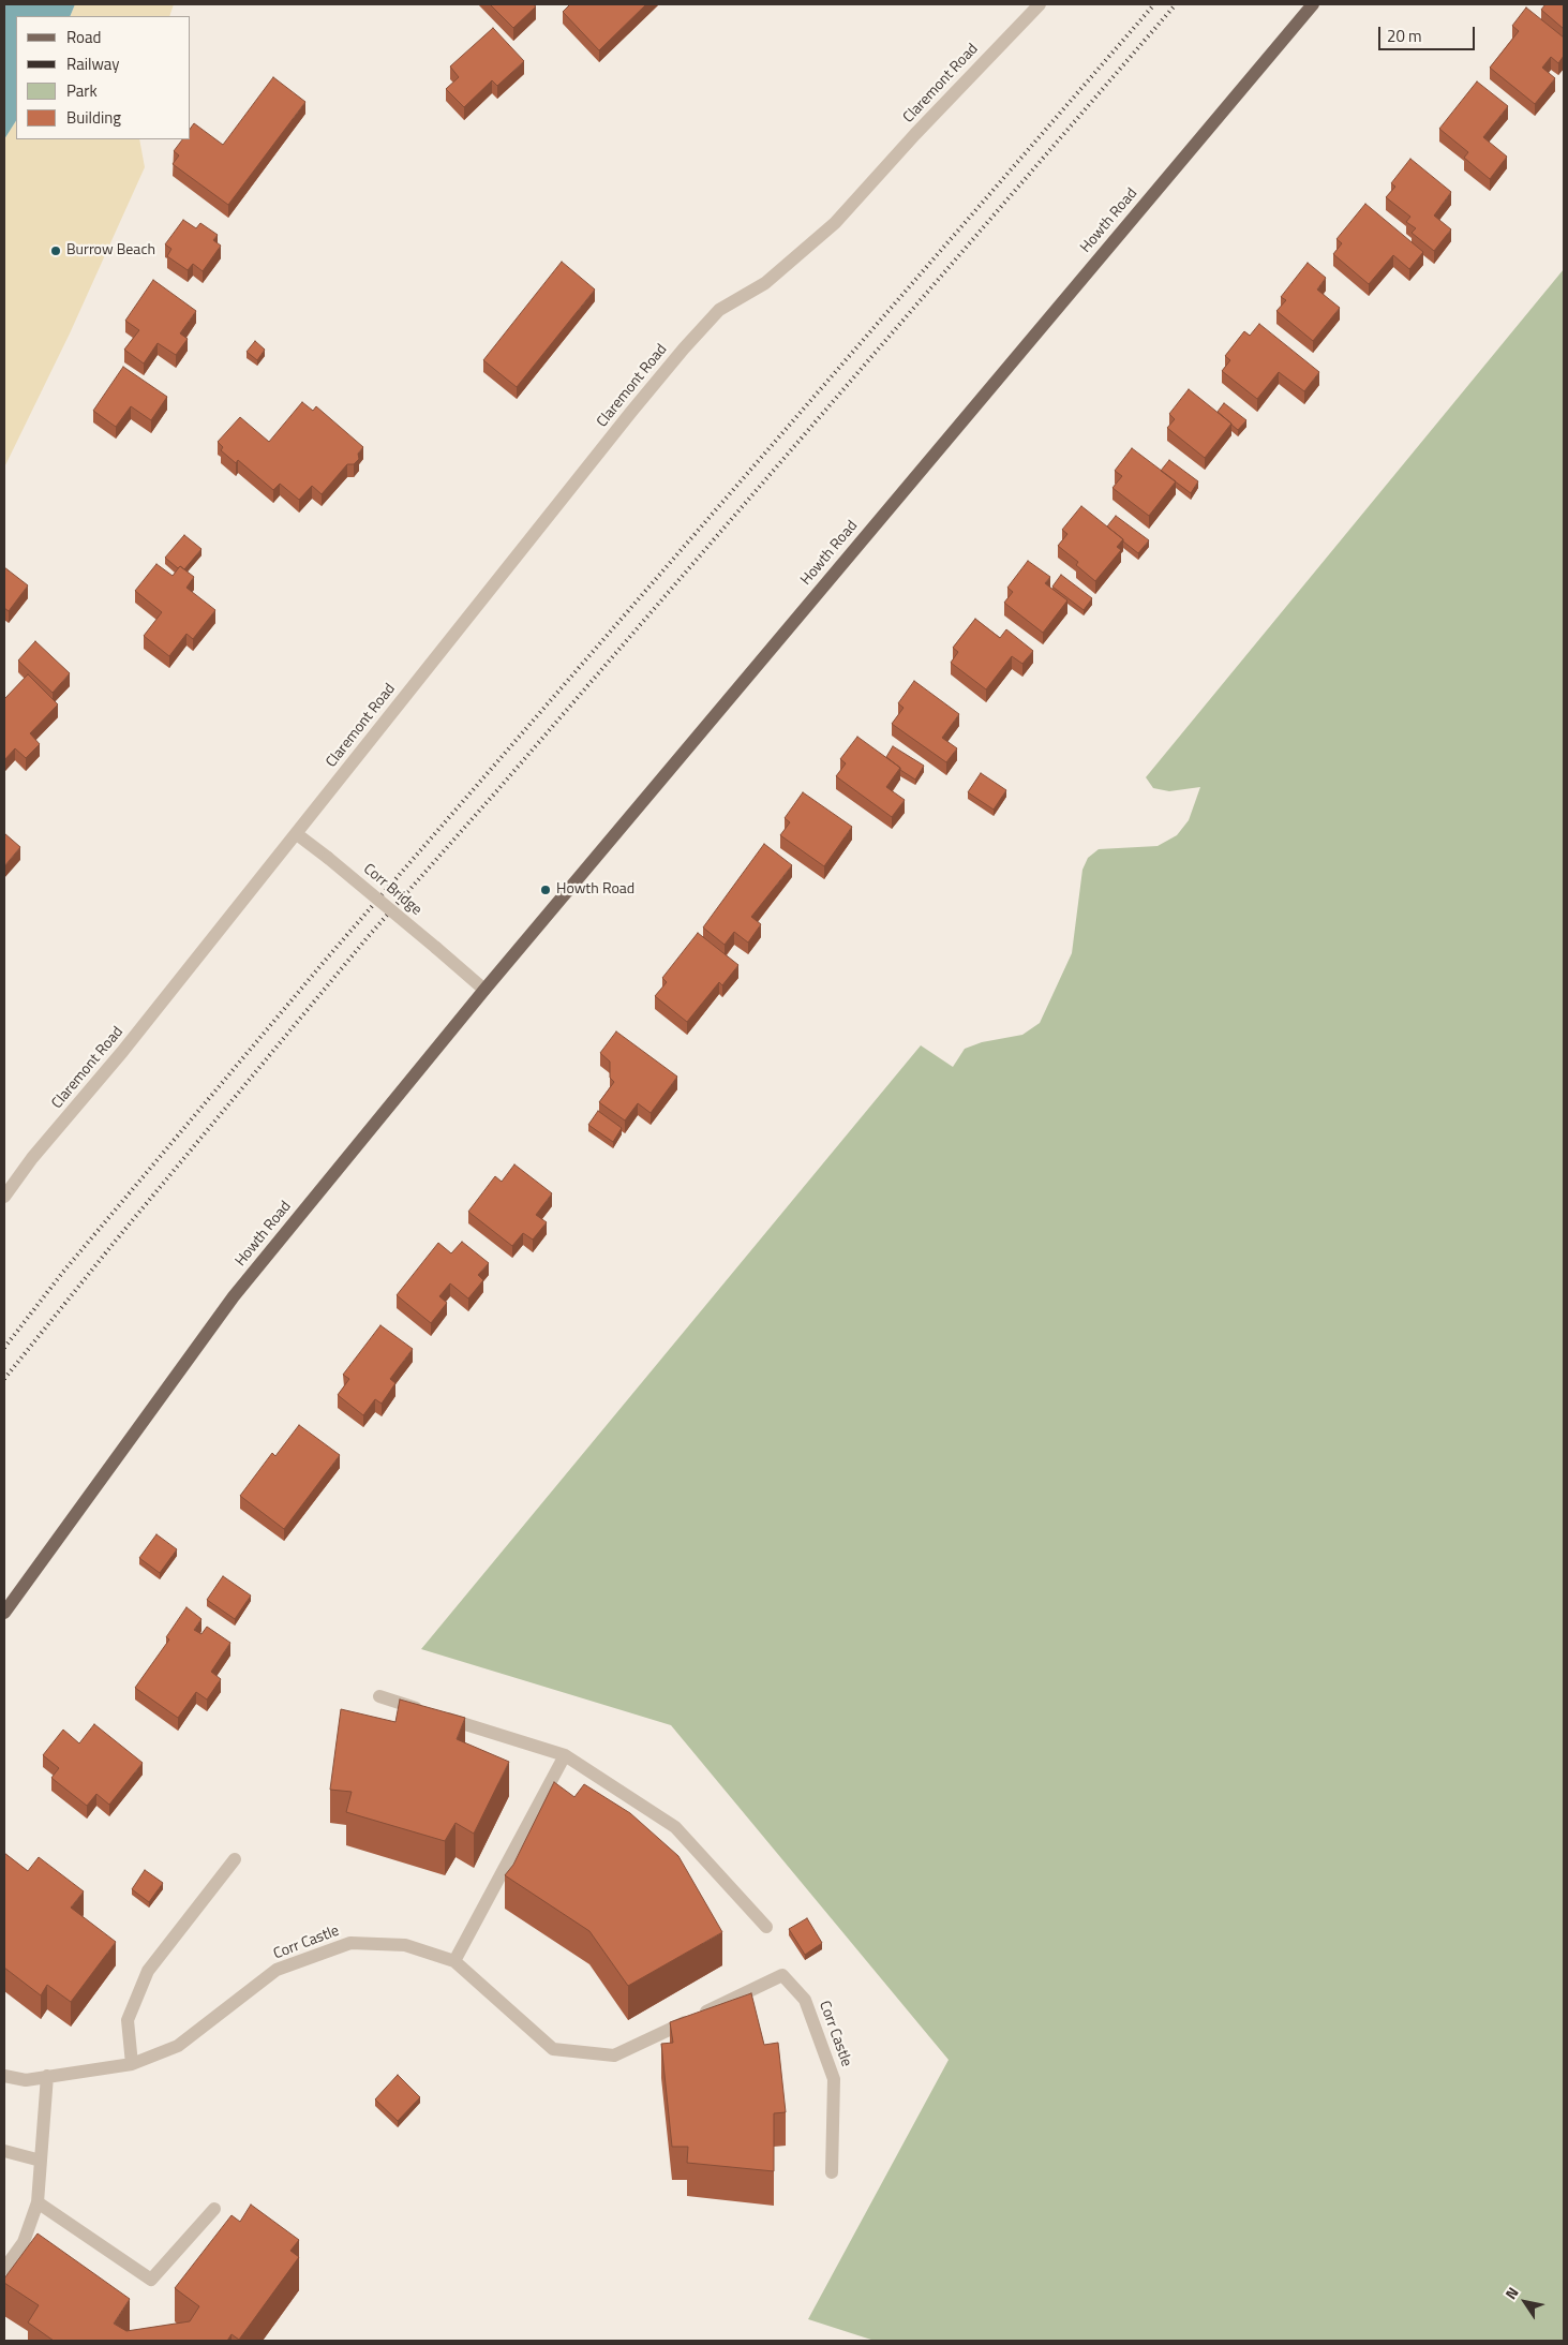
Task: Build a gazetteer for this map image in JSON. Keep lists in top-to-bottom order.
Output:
{
  "streets": {
    "main road": ["Howth Road"],
    "street": ["Claremont Road", "Corr Bridge", "Corr Castle"]
  },
  "crossings": [
    ["Claremont Road", "Corr Bridge"],
    ["Howth Road", "Corr Bridge"]
  ],
  "places": ["Burrow Beach", "Howth Road"],
  "legend": [
    "Road",
    "Railway",
    "Park",
    "Building"
  ],
  "scale_bar": "20 m",
  "north": "top left"
}
